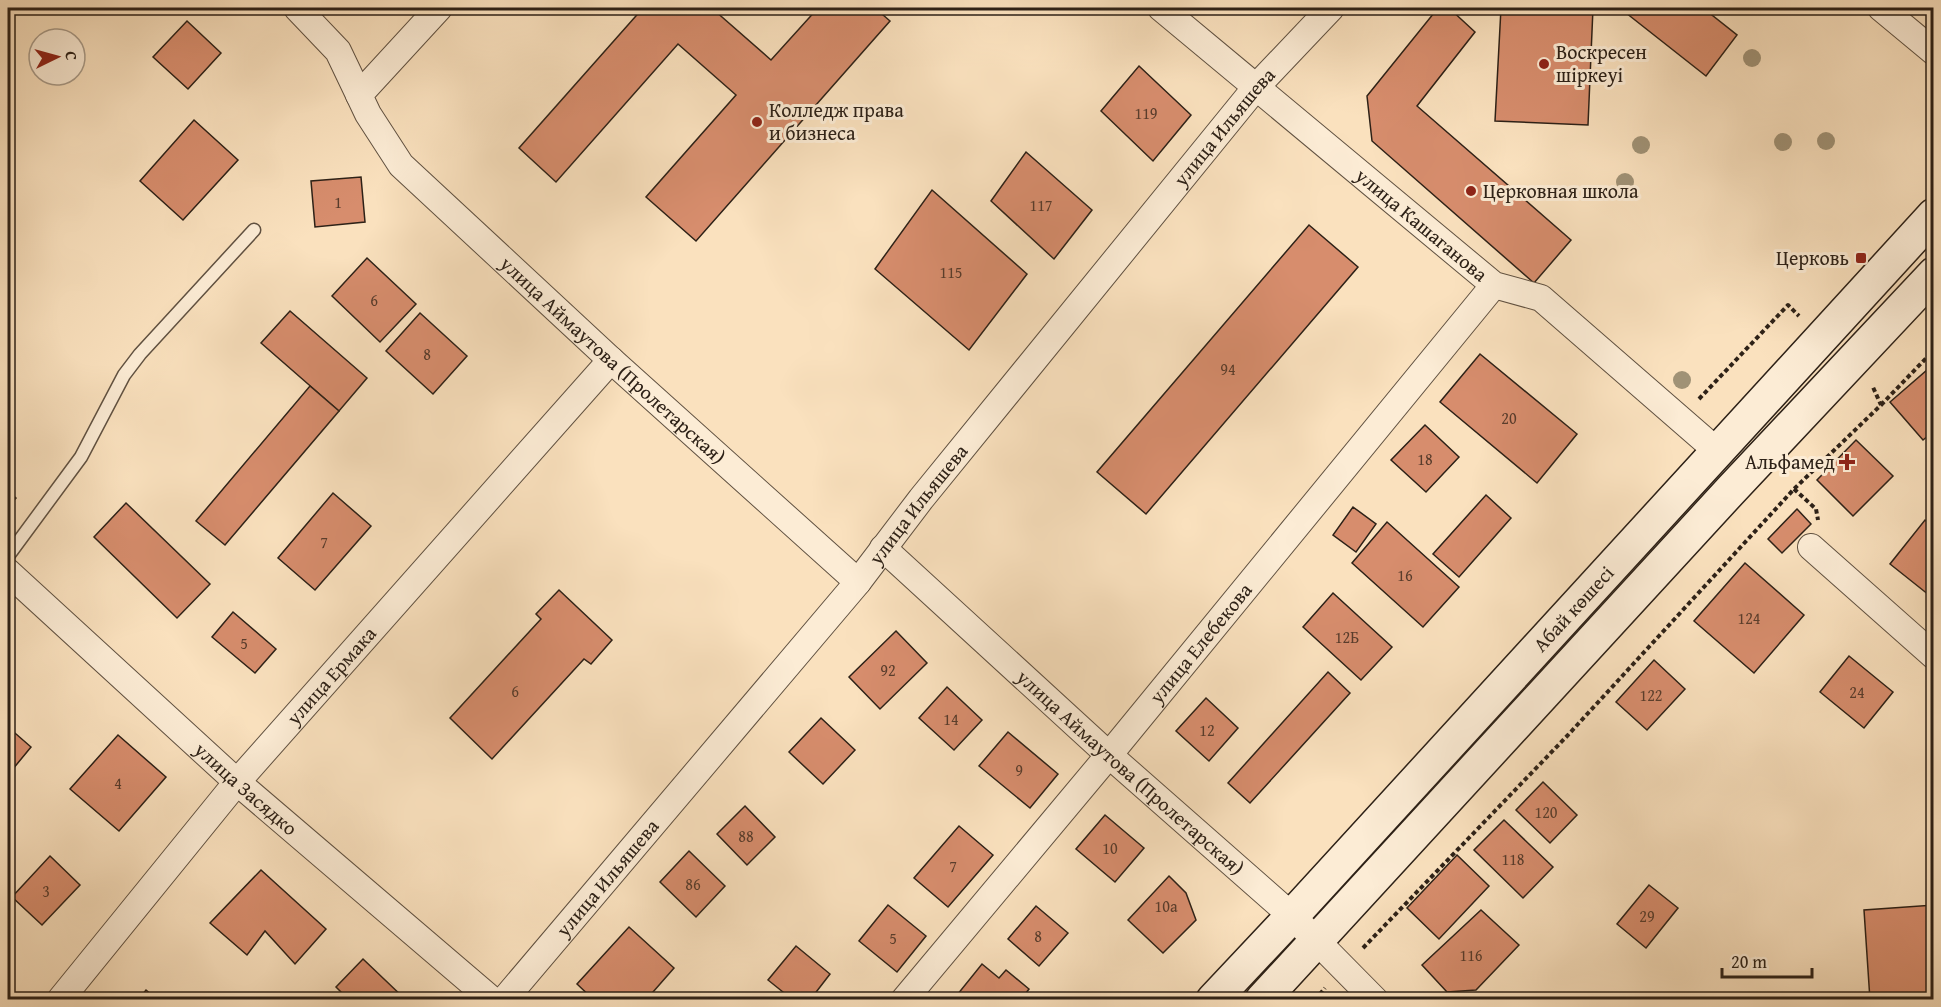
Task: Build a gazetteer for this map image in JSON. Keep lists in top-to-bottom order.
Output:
{
  "streets": {
    "main road": ["Абай көшесі"],
    "street": [
      "улица Ильяшева",
      "улица Кашаганова",
      "улица Аймаутова (Пролетарская)",
      "улица Елебекова",
      "улица Ермака",
      "улица Засядко"
    ]
  },
  "crossings": [
    ["улица Ильяшева", "улица Кашаганова"],
    ["улица Ильяшева", "улица Аймаутова (Пролетарская)"],
    ["улица Кашаганова", "Абай көшесі"],
    ["улица Кашаганова", "улица Елебекова"],
    ["улица Аймаутова (Пролетарская)", "Абай көшесі"],
    ["улица Аймаутова (Пролетарская)", "улица Елебекова"],
    ["улица Аймаутова (Пролетарская)", "улица Ермака"],
    ["улица Ермака", "улица Засядко"]
  ],
  "places": {
    "other": ["Воскресен шіркеуі", "Колледж права и бизнеса", "Церковная школа"],
    "transit": ["Церковь"],
    "health": ["Альфамед"]
  },
  "house_numbers": [
    "119",
    "1",
    "117",
    "115",
    "6",
    "8",
    "94",
    "20",
    "18",
    "7",
    "16",
    "124",
    "12Б",
    "5",
    "92",
    "6",
    "24",
    "122",
    "14",
    "12",
    "9",
    "4",
    "120",
    "88",
    "10",
    "118",
    "7",
    "86",
    "3",
    "10а",
    "29",
    "8",
    "5",
    "116"
  ],
  "scale_bar": "20 m",
  "north": "right"
}
